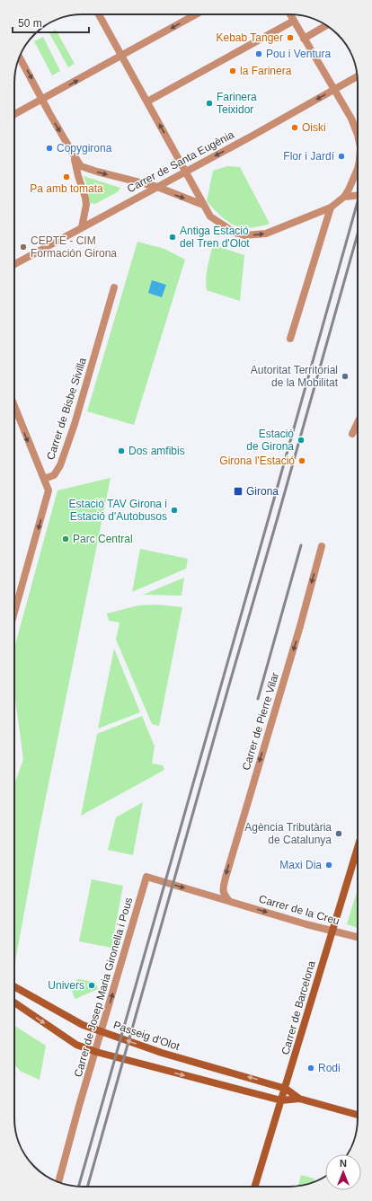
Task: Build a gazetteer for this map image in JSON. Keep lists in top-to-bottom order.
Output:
{
  "streets": {
    "main road": ["Carrer de Barcelona", "Passeig d'Olot"],
    "street": [
      "Carrer de Santa Eugènia",
      "Carrer de Bisbe Sivilla",
      "Carrer de Pierre Vilar",
      "Carrer de la Creu",
      "Carrer de Josep Maria Gironella i Pous"
    ]
  },
  "crossings": [
    ["Carrer de Pierre Vilar", "Carrer de la Creu"],
    ["Carrer de Pierre Vilar", "Carrer de Josep Maria Gironella i Pous"],
    ["Carrer de la Creu", "Carrer de Josep Maria Gironella i Pous"],
    ["Carrer de la Creu", "Carrer de Barcelona"],
    ["Carrer de Josep Maria Gironella i Pous", "Passeig d'Olot"],
    ["Carrer de Barcelona", "Passeig d'Olot"]
  ],
  "one_way": ["Carrer de Santa Eugènia", "Carrer de Pierre Vilar", "Carrer de la Creu"],
  "places": {
    "other": [
      "Kebab Tanger",
      "Pou i Ventura",
      "la Farinera",
      "Farinera Teixidor",
      "Oiski",
      "Copygirona",
      "Flor i Jardí",
      "Pa amb tomata",
      "Antiga Estació del Tren d'Olot",
      "CEPTE - CIM Formación Girona",
      "Autoritat Territorial de la Mobilitat",
      "Estació de Girona",
      "Dos amfibis",
      "Girona l'Estació",
      "Estació TAV Girona i Estació d'Autobusos",
      "Parc Central",
      "Agència Tributària de Catalunya",
      "Maxi Dia",
      "Univers",
      "Rodi"
    ],
    "transit": ["Girona"]
  },
  "scale_bar": "50 m",
  "north": "top"
}
